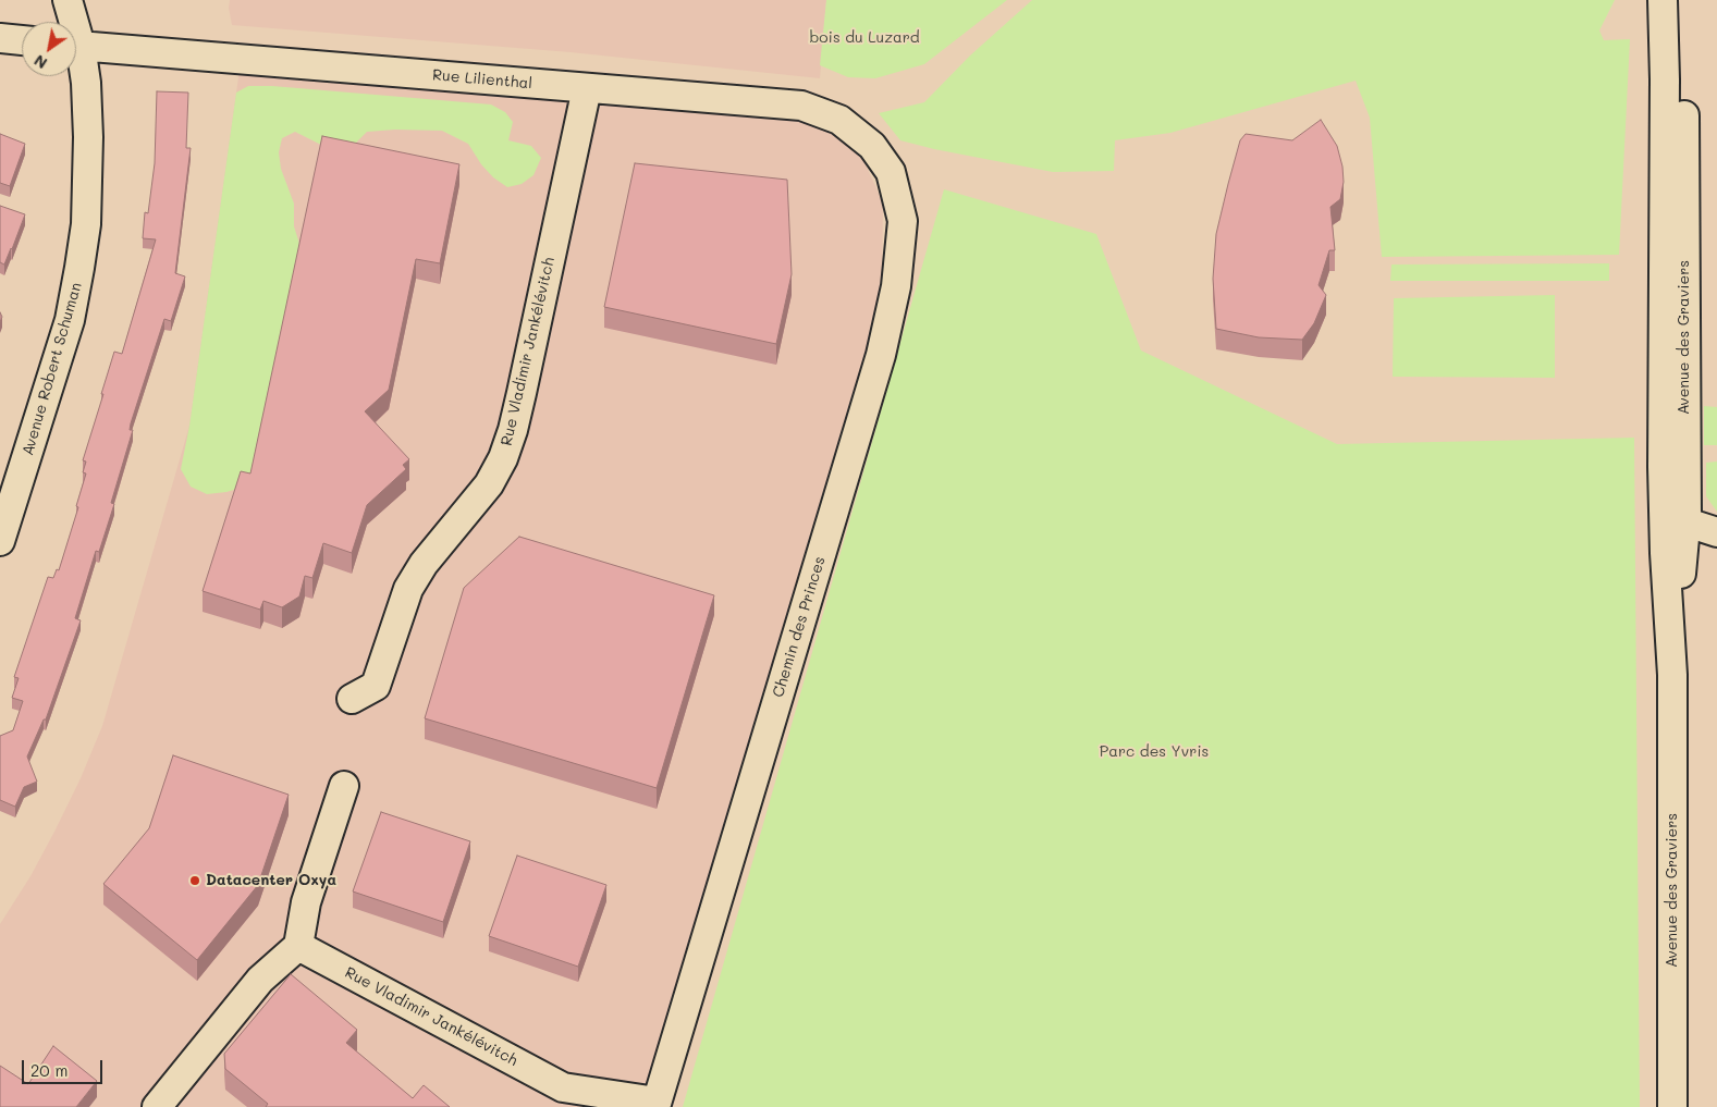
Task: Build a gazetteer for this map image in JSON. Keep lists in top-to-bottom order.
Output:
{
  "streets": {
    "street": [
      "Rue Lilienthal",
      "Avenue des Graviers",
      "Rue Vladimir Jankélévitch",
      "Avenue Robert Schuman",
      "Chemin des Princes"
    ]
  },
  "crossings": [
    ["Rue Lilienthal", "Rue Vladimir Jankélévitch"],
    ["Rue Lilienthal", "Chemin des Princes"],
    ["Rue Vladimir Jankélévitch", "Chemin des Princes"]
  ],
  "parks": ["bois du Luzard", "Parc des Yvris"],
  "places": ["Datacenter Oxya"],
  "scale_bar": "20 m",
  "north": "bottom left"
}
